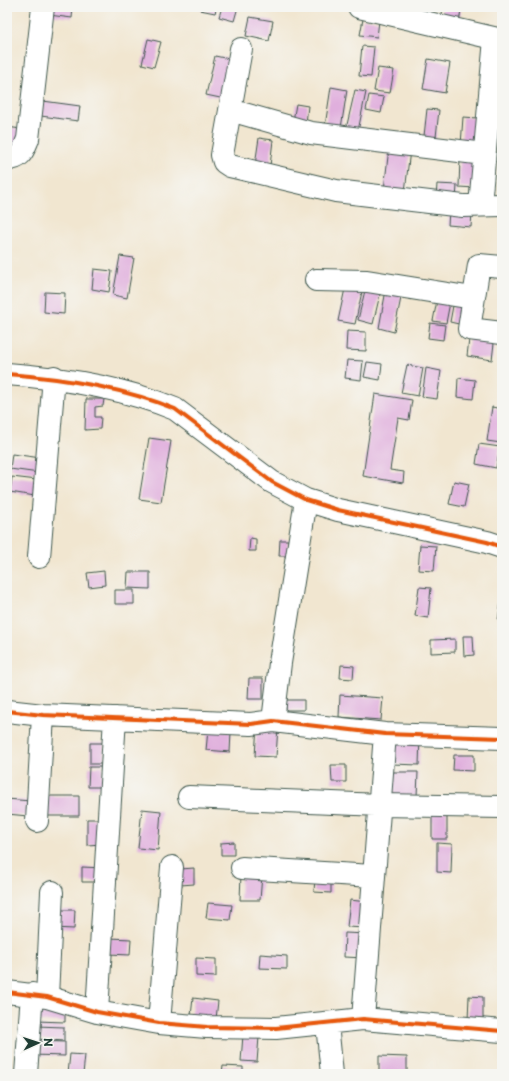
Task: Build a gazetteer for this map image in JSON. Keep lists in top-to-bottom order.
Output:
{
  "north": "right"
}
